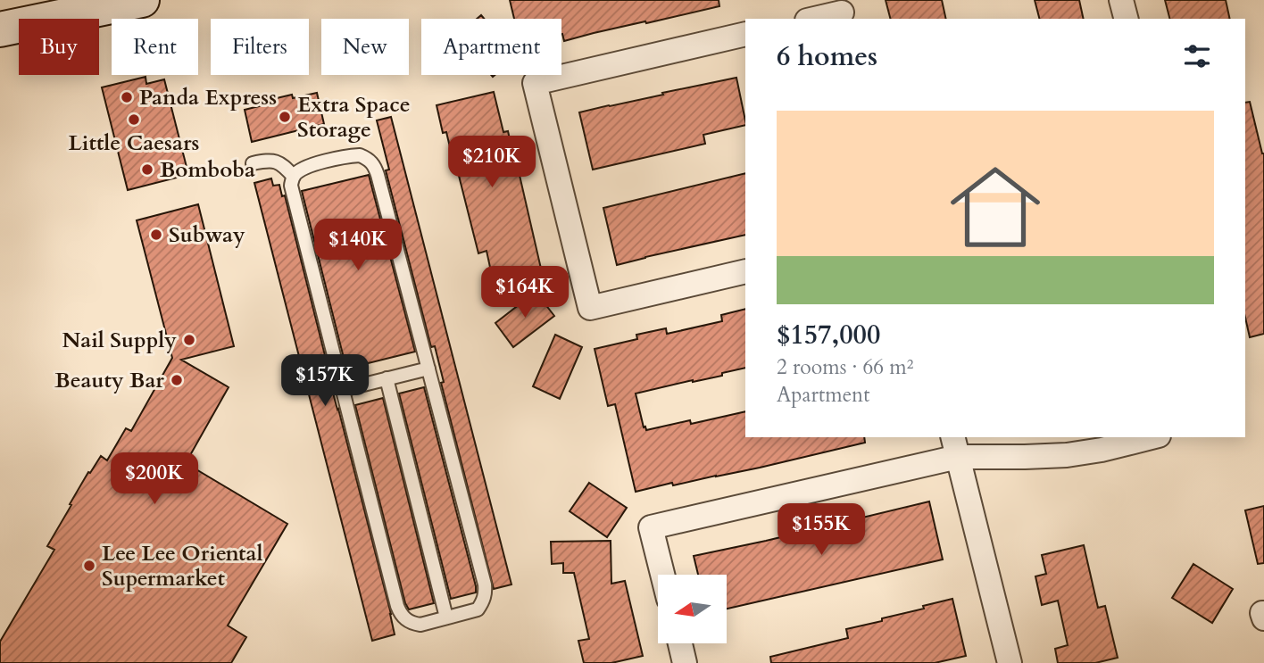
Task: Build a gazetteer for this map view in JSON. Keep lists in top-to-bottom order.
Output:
{
  "places": [
    "Panda Express",
    "Extra Space Storage",
    "Little Caesars",
    "Bomboba",
    "Subway",
    "Nail Supply",
    "Beauty Bar",
    "Lee Lee Oriental Supermarket"
  ],
  "north": "left",
  "page": {
    "chip": [
      "Buy",
      "Rent",
      "Filters",
      "New",
      "Apartment"
    ],
    "heading": "6 homes",
    "list": [
      {
        "name": "$157,000",
        "note": "2 rooms · 66 m² · Apartment"
      }
    ],
    "price": [
      "$210K",
      "$140K",
      "$164K",
      "$157K",
      "$200K",
      "$155K"
    ]
  }
}
